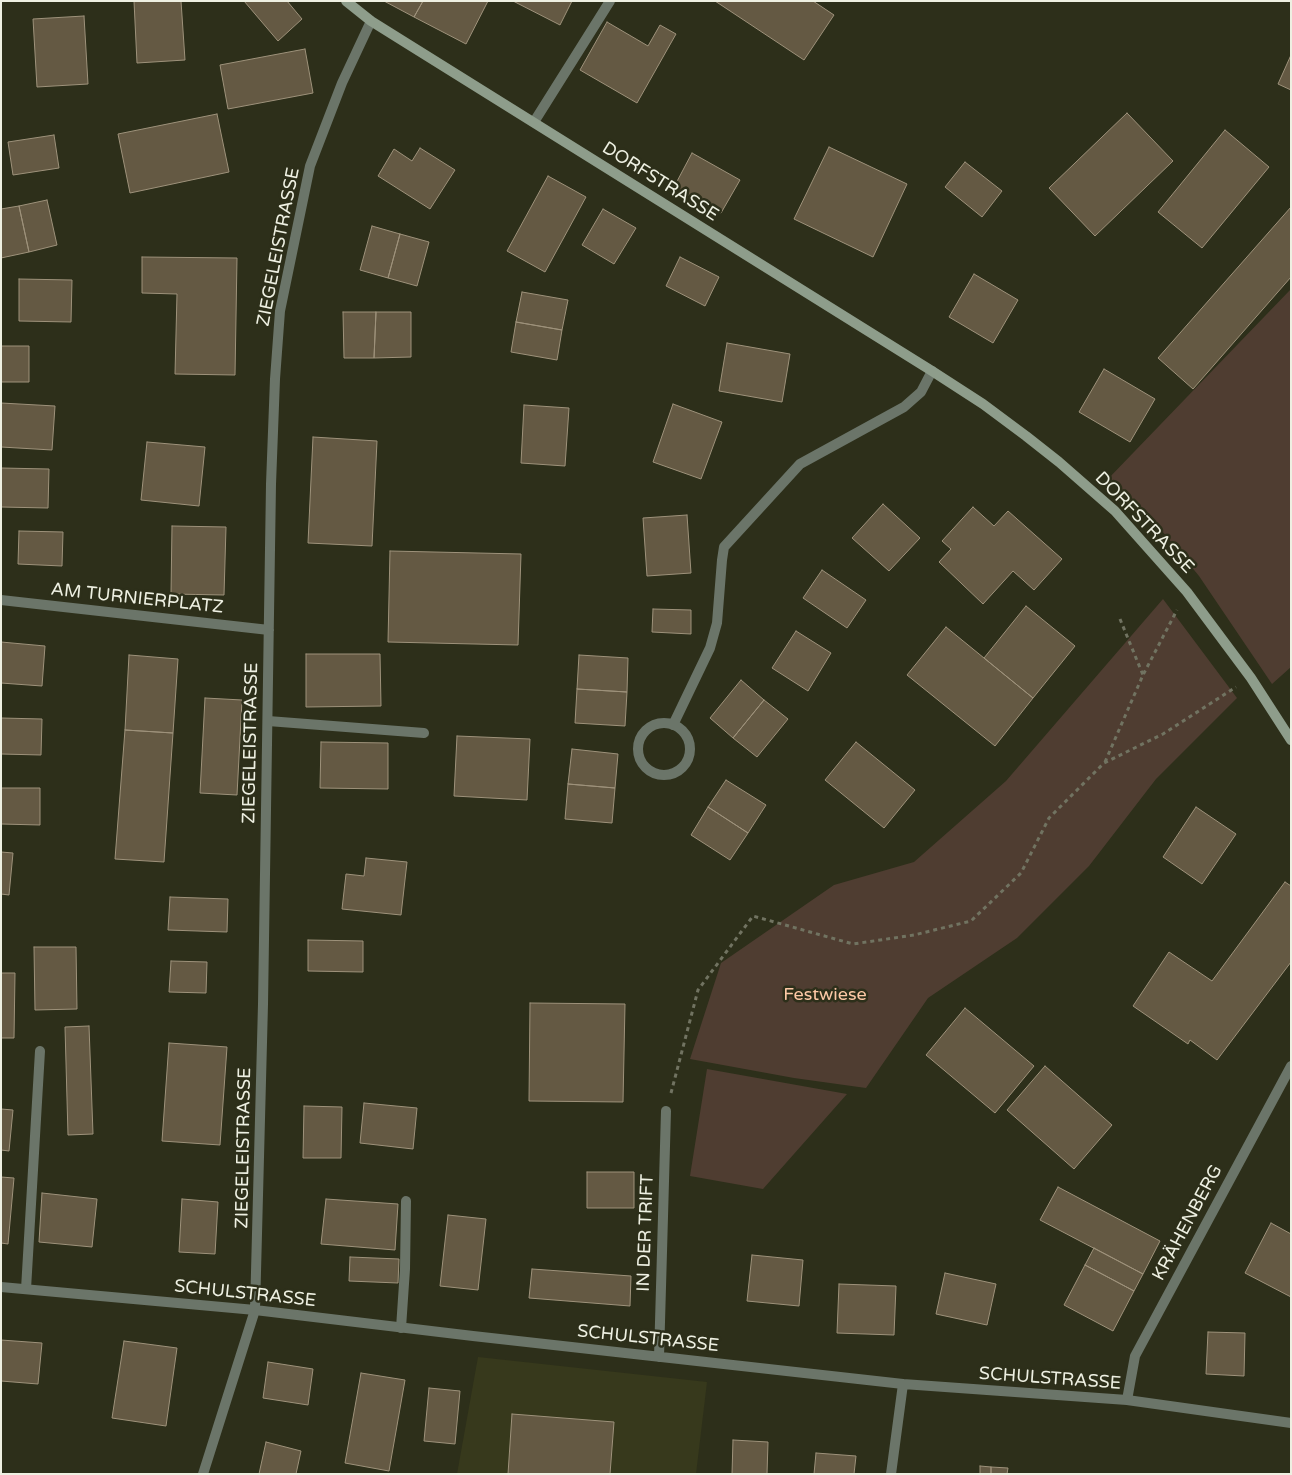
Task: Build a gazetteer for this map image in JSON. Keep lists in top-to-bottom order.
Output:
{
  "streets": {
    "street": [
      "DORFSTRASSE",
      "ZIEGELEISTRASSE",
      "AM TURNIERPLATZ",
      "KRÄHENBERG",
      "IN DER TRIFT",
      "SCHULSTRASSE"
    ]
  },
  "crossings": [
    ["DORFSTRASSE", "ZIEGELEISTRASSE"],
    ["ZIEGELEISTRASSE", "AM TURNIERPLATZ"],
    ["ZIEGELEISTRASSE", "SCHULSTRASSE"],
    ["KRÄHENBERG", "SCHULSTRASSE"],
    ["IN DER TRIFT", "SCHULSTRASSE"]
  ],
  "parks": ["Festwiese"]
}
